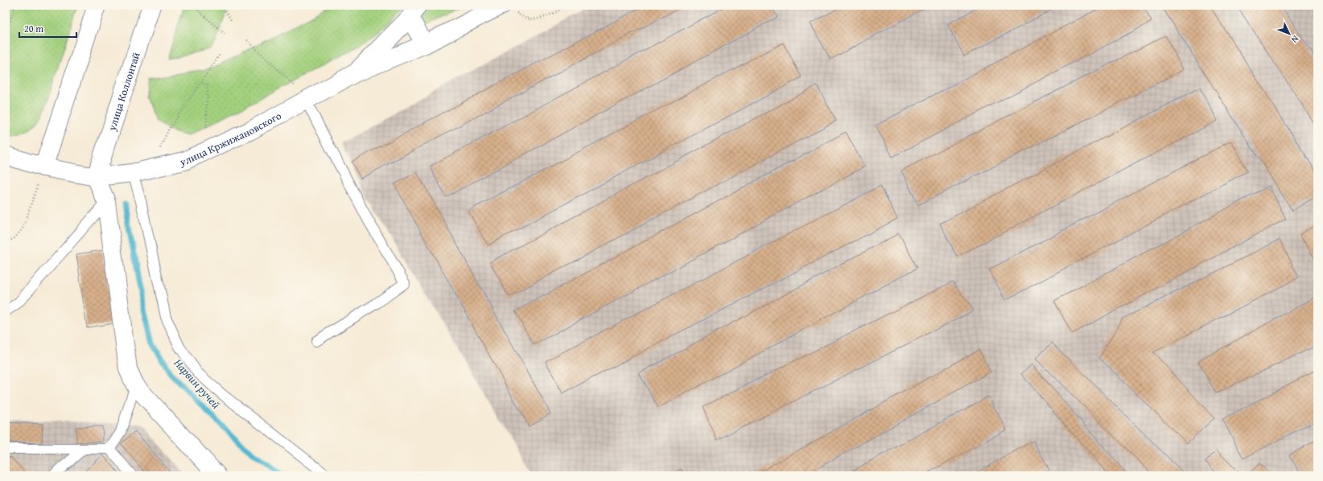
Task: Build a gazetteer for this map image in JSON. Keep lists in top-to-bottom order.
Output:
{
  "streets": {
    "street": ["улица Коллонтай", "улица Кржижановского"]
  },
  "crossings": [
    ["улица Коллонтай", "улица Кржижановского"]
  ],
  "water": ["Нарвин ручей"],
  "scale_bar": "20 m",
  "north": "bottom right"
}
